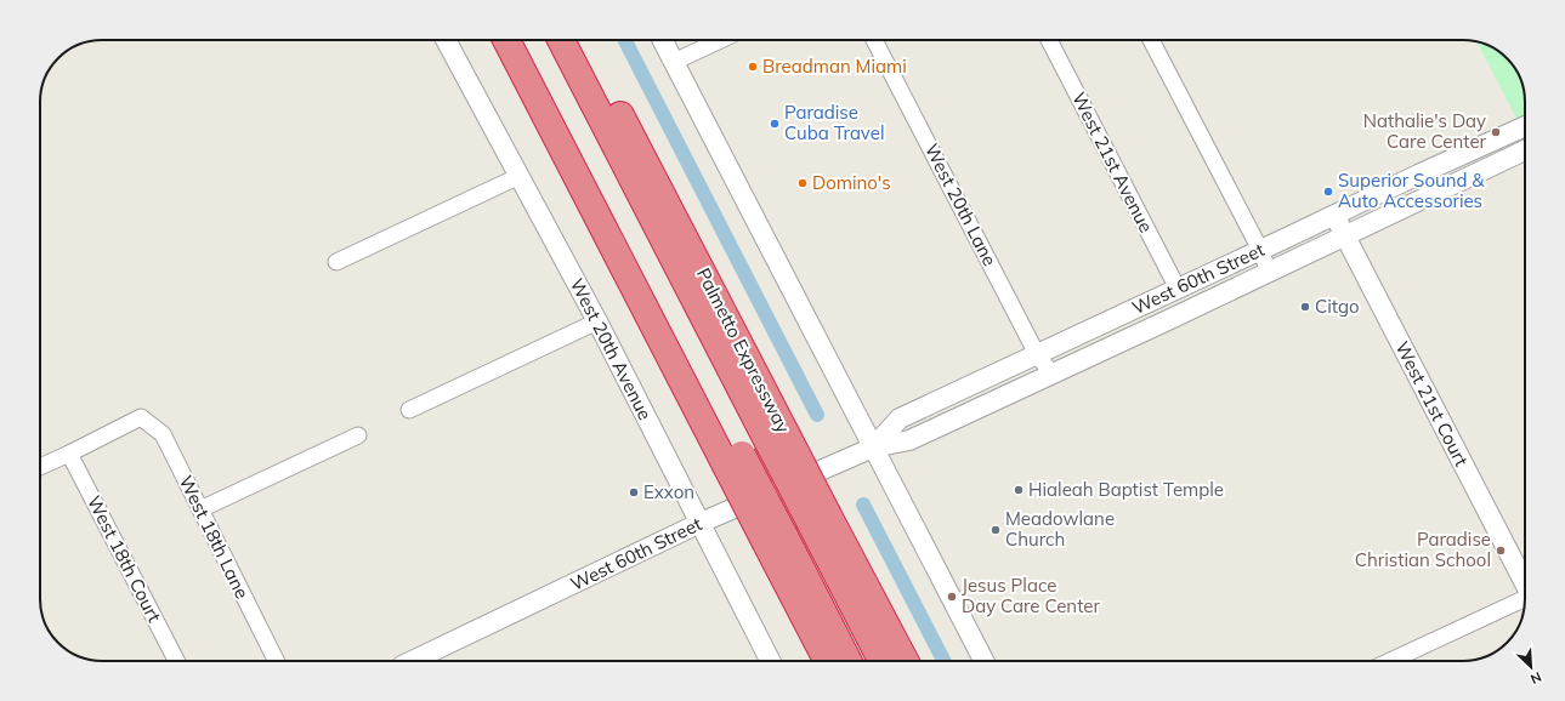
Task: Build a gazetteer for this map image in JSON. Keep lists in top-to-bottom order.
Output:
{
  "streets": {
    "highway": ["Palmetto Expressway"],
    "street": [
      "West 21st Avenue",
      "West 20th Lane",
      "West 60th Street",
      "West 20th Avenue",
      "West 21st Court",
      "West 18th Lane",
      "West 18th Court"
    ]
  },
  "crossings": [
    ["West 21st Avenue", "West 60th Street"],
    ["West 20th Lane", "West 60th Street"],
    ["West 60th Street", "West 20th Avenue"],
    ["West 60th Street", "West 21st Court"],
    ["West 18th Lane", "West 18th Court"]
  ],
  "places": [
    "Breadman Miami",
    "Paradise Cuba Travel",
    "Nathalie's Day Care Center",
    "Domino's",
    "Superior Sound & Auto Accessories",
    "Citgo",
    "Hialeah Baptist Temple",
    "Exxon",
    "Meadowlane Church",
    "Paradise Christian School",
    "Jesus Place Day Care Center"
  ],
  "north": "bottom right"
}
